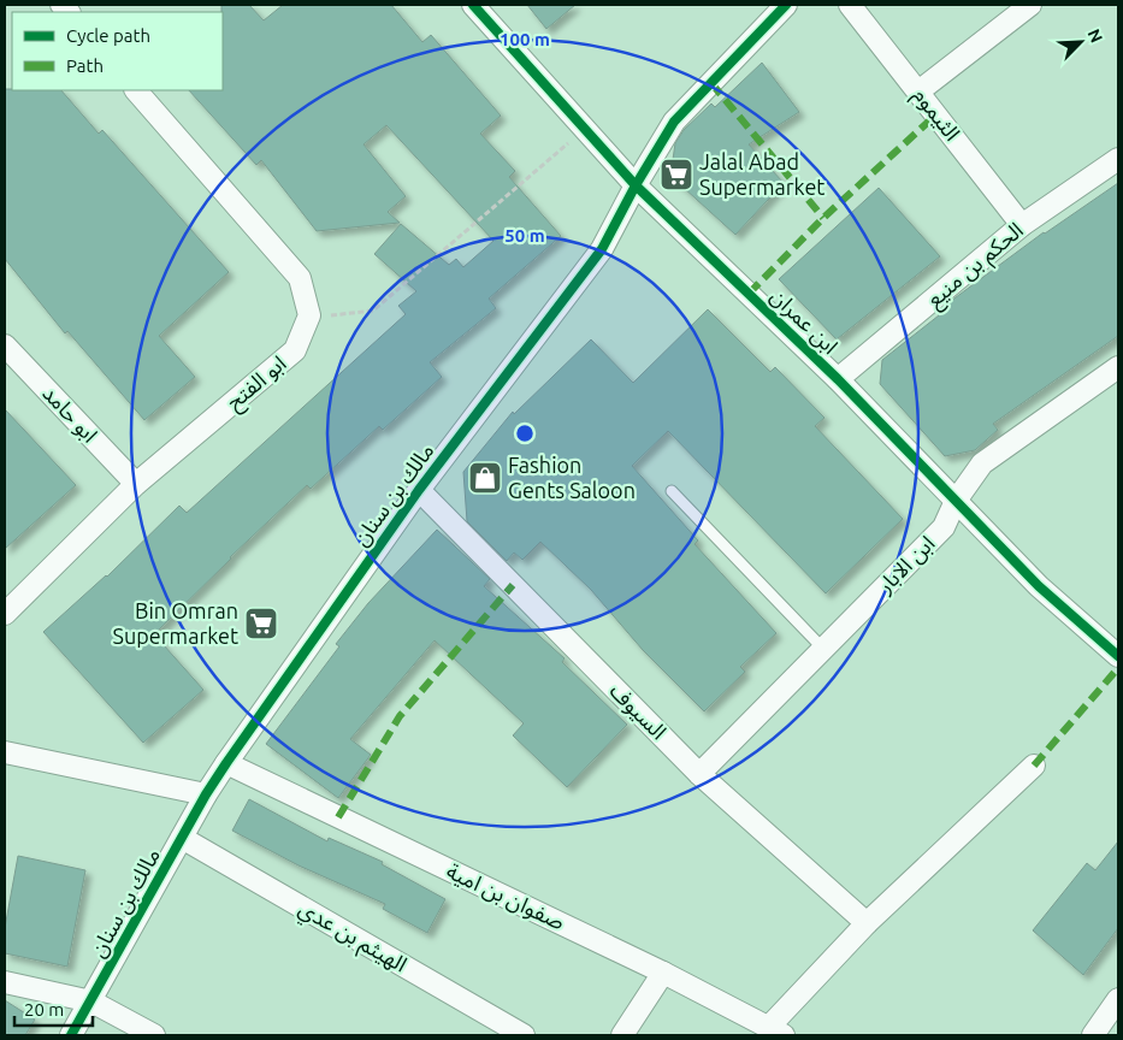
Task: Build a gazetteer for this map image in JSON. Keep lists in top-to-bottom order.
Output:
{
  "streets": {
    "street": [
      "الثيموم",
      "الحكم بن منيع",
      "ابن عمران",
      "ابو الفتح",
      "ابو حامد",
      "مالك بن سنان",
      "ابن الابار",
      "السيوف",
      "صفوان بن امية",
      "الهيثم بن عدي"
    ]
  },
  "crossings": [
    ["الثيموم", "الحكم بن منيع"],
    ["الحكم بن منيع", "ابن عمران"],
    ["ابن عمران", "مالك بن سنان"],
    ["ابن عمران", "ابن الابار"],
    ["ابو الفتح", "ابو حامد"],
    ["مالك بن سنان", "السيوف"],
    ["مالك بن سنان", "صفوان بن امية"],
    ["مالك بن سنان", "الهيثم بن عدي"],
    ["ابن الابار", "السيوف"]
  ],
  "places": {
    "supermarket": ["Jalal Abad Supermarket", "Bin Omran Supermarket"],
    "shop": ["Fashion Gents Saloon"]
  },
  "legend": ["Cycle path", "Path"],
  "scale_bar": "20 m",
  "north": "top right",
  "rings": ["100 m", "50 m"]
}
